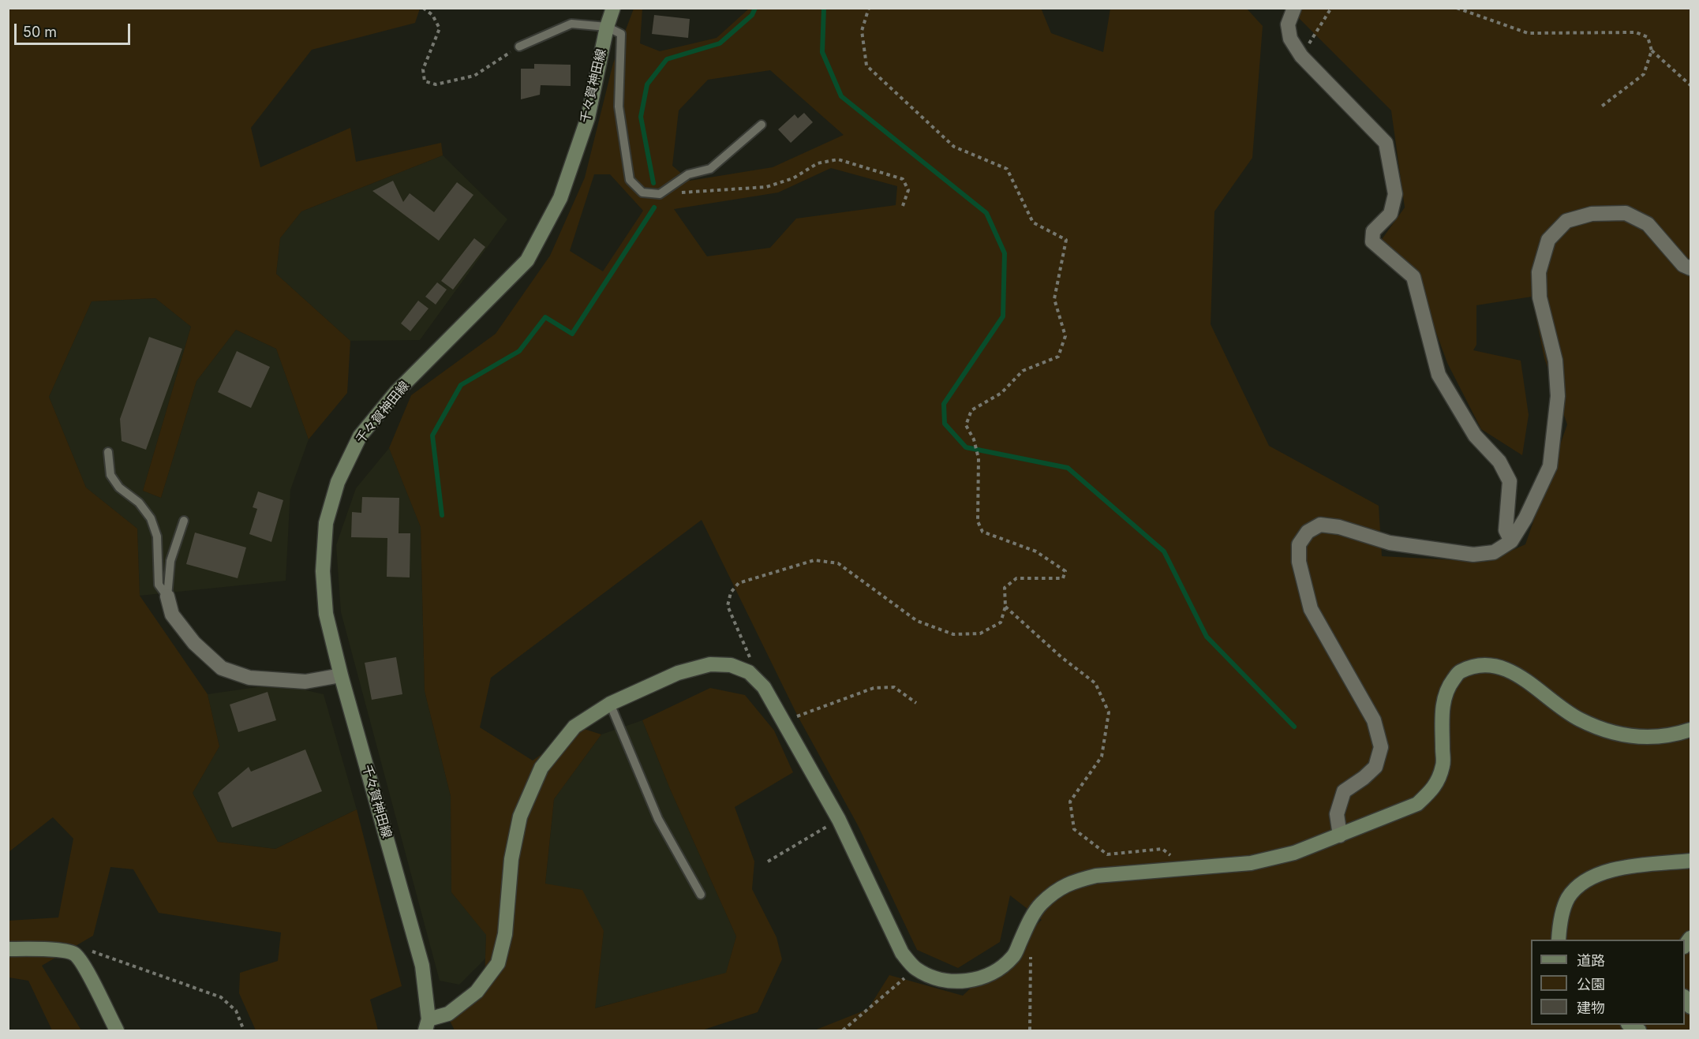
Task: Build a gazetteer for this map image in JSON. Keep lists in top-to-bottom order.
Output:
{
  "streets": {
    "street": ["千々賀神田線"]
  },
  "legend": ["道路", "公園", "建物"],
  "scale_bar": "50 m"
}
